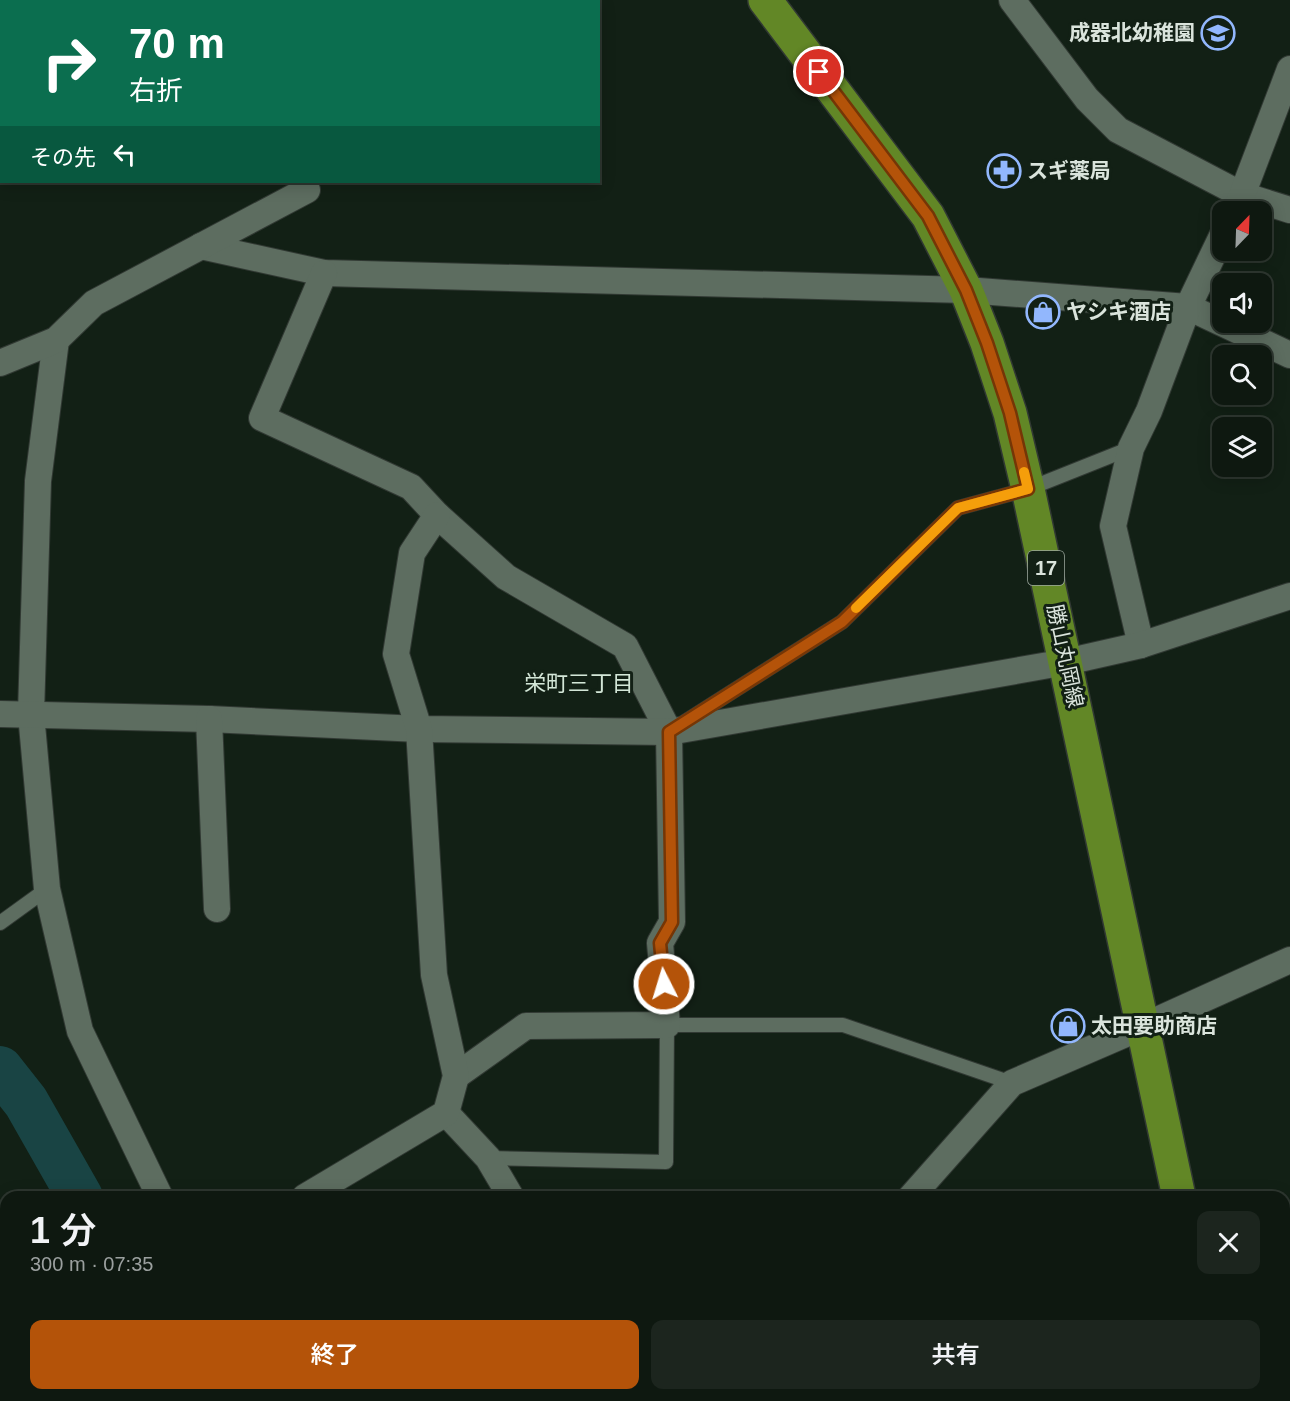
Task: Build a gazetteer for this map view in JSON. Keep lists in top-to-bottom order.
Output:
{
  "streets": {
    "main road": ["17", "勝山丸岡線"]
  },
  "districts": ["栄町三丁目"],
  "places": {
    "school or university": ["成器北幼稚園"],
    "pharmacy": ["スギ薬局"],
    "shop": ["ヤシキ酒店", "太田要助商店"]
  },
  "north": "top right",
  "page": {
    "turn": ["70 m", "右折"],
    "then": "その先",
    "heading": ["1 分", "300 m · 07:35"],
    "buttons": ["終了", "共有"]
  }
}
